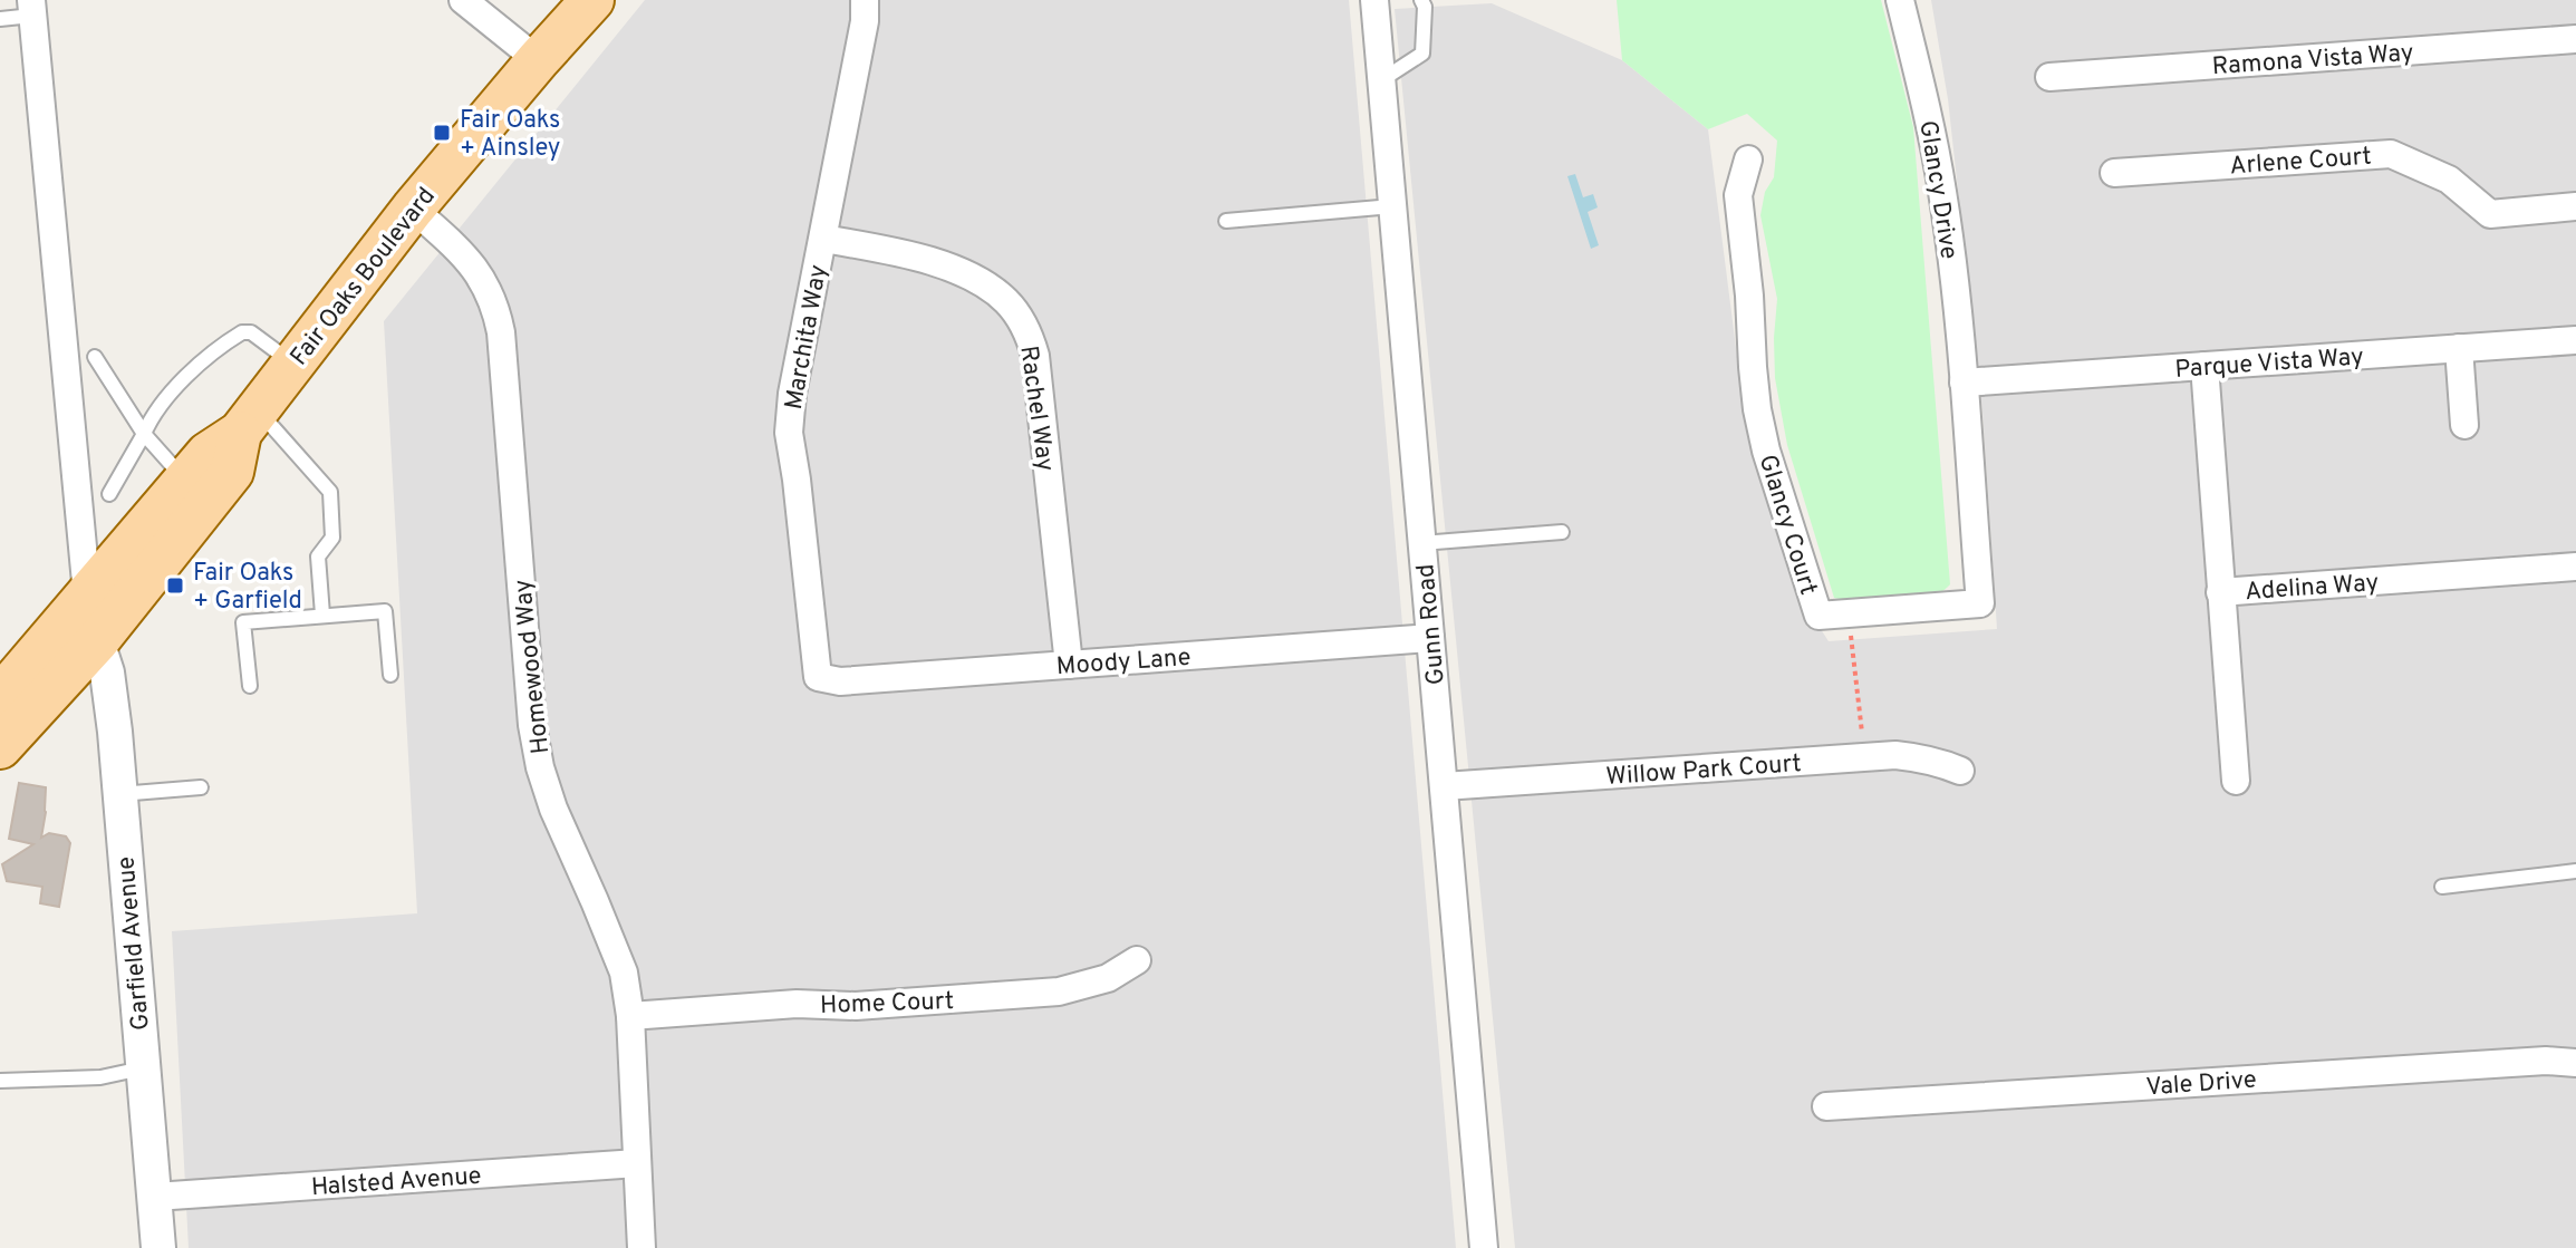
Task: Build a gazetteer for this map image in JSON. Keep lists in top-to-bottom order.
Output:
{
  "streets": {
    "main road": ["Fair Oaks Boulevard"],
    "street": [
      "Ramona Vista Way",
      "Arlene Court",
      "Glancy Drive",
      "Marchita Way",
      "Parque Vista Way",
      "Rachel Way",
      "Glancy Court",
      "Adelina Way",
      "Gunn Road",
      "Moody Lane",
      "Homewood Way",
      "Willow Park Court",
      "Garfield Avenue",
      "Home Court",
      "Vale Drive",
      "Halsted Avenue"
    ]
  },
  "crossings": [
    ["Glancy Drive", "Parque Vista Way"],
    ["Glancy Drive", "Glancy Court"],
    ["Fair Oaks Boulevard", "Homewood Way"],
    ["Marchita Way", "Rachel Way"],
    ["Marchita Way", "Moody Lane"],
    ["Parque Vista Way", "Glancy Court"],
    ["Parque Vista Way", "Adelina Way"],
    ["Rachel Way", "Moody Lane"],
    ["Gunn Road", "Moody Lane"],
    ["Gunn Road", "Willow Park Court"],
    ["Homewood Way", "Home Court"],
    ["Homewood Way", "Halsted Avenue"],
    ["Garfield Avenue", "Halsted Avenue"]
  ],
  "places": {
    "transit": ["Fair Oaks + Ainsley", "Fair Oaks + Garfield"]
  }
}
